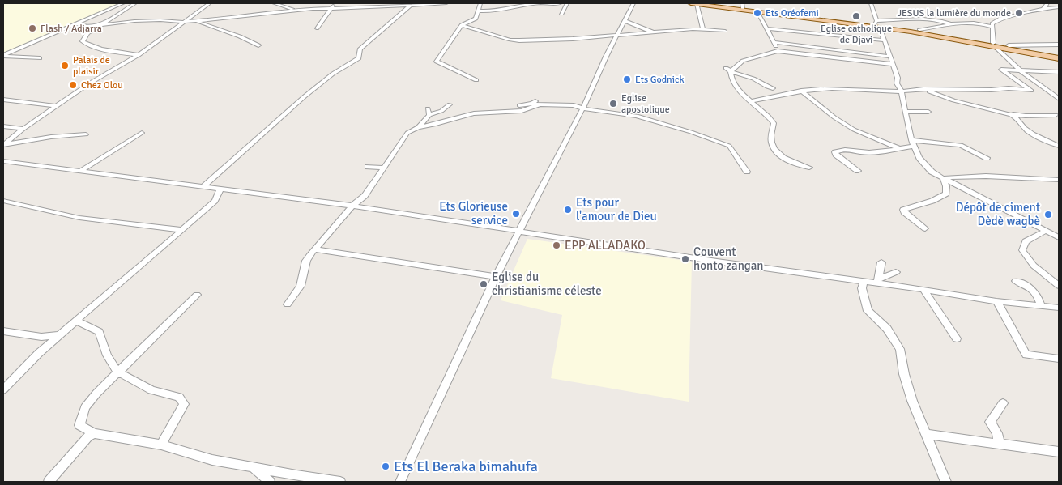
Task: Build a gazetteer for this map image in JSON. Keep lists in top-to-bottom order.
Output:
{
  "places": [
    "Ets Oréofemi",
    "JESUS la lumière du monde",
    "Eglise catholique de Djavi",
    "Flash / Adjarra",
    "Palais de plaisir",
    "Ets Godnick",
    "Chez Olou",
    "Eglise apostolique",
    "Ets pour l'amour de Dieu",
    "Ets Glorieuse service",
    "Dépôt de ciment Dèdè wagbè",
    "EPP ALLADAKO",
    "Couvent honto zangan",
    "Eglise du christianisme céleste",
    "Ets El Beraka bimahufa"
  ]
}
